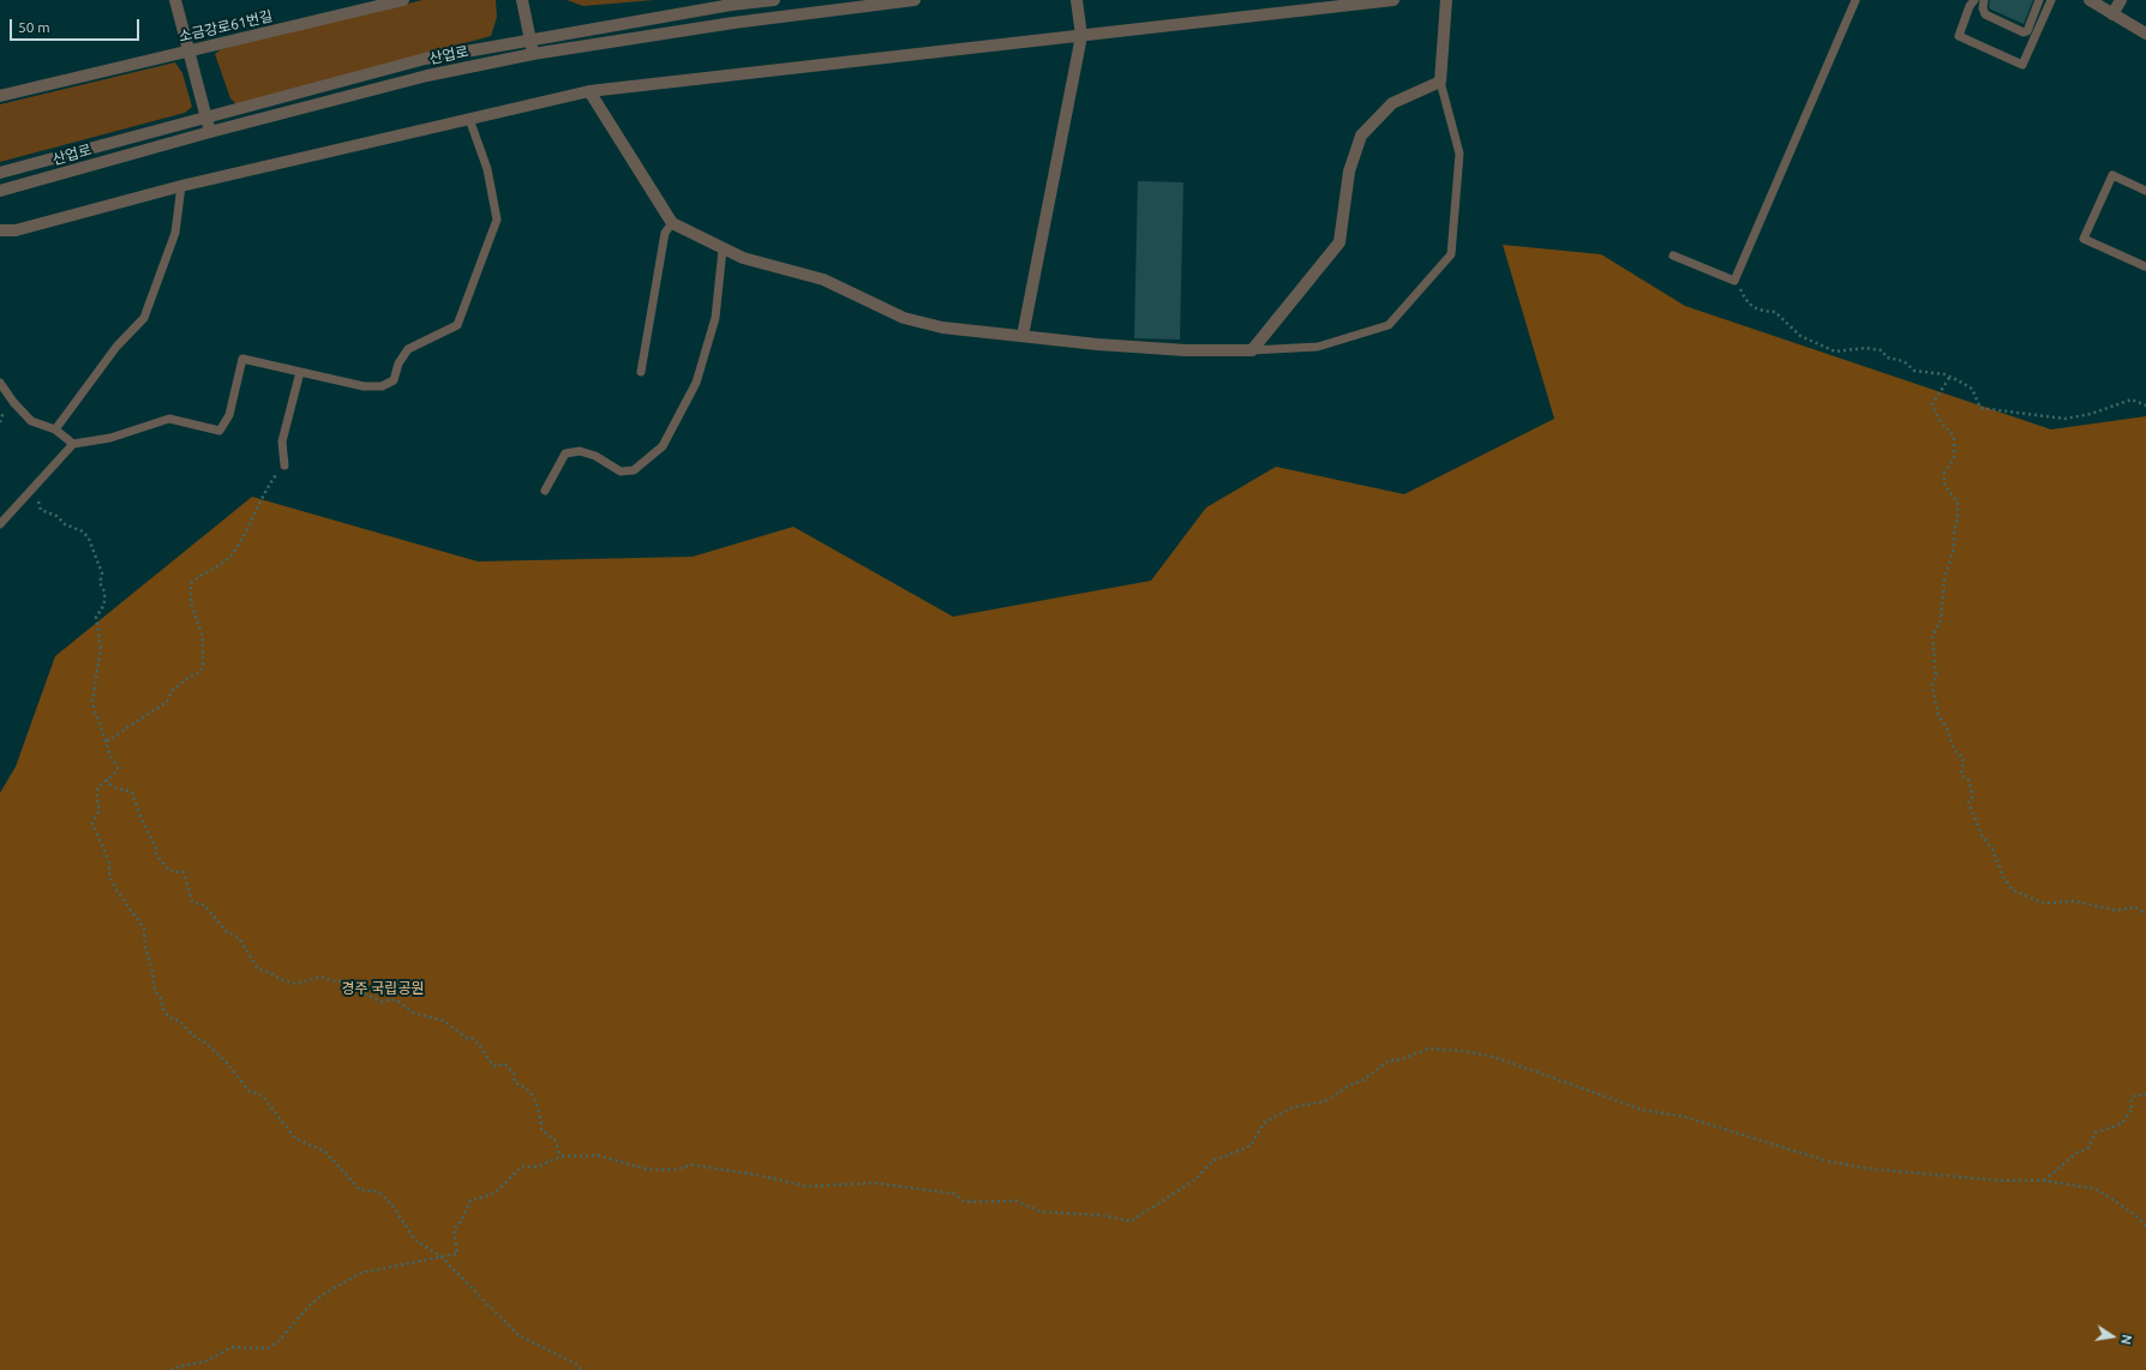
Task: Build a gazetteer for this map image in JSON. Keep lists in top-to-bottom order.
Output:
{
  "streets": {
    "street": ["소금강로61번길", "산업로"]
  },
  "parks": ["경주 국립공원"],
  "scale_bar": "50 m",
  "north": "right"
}
